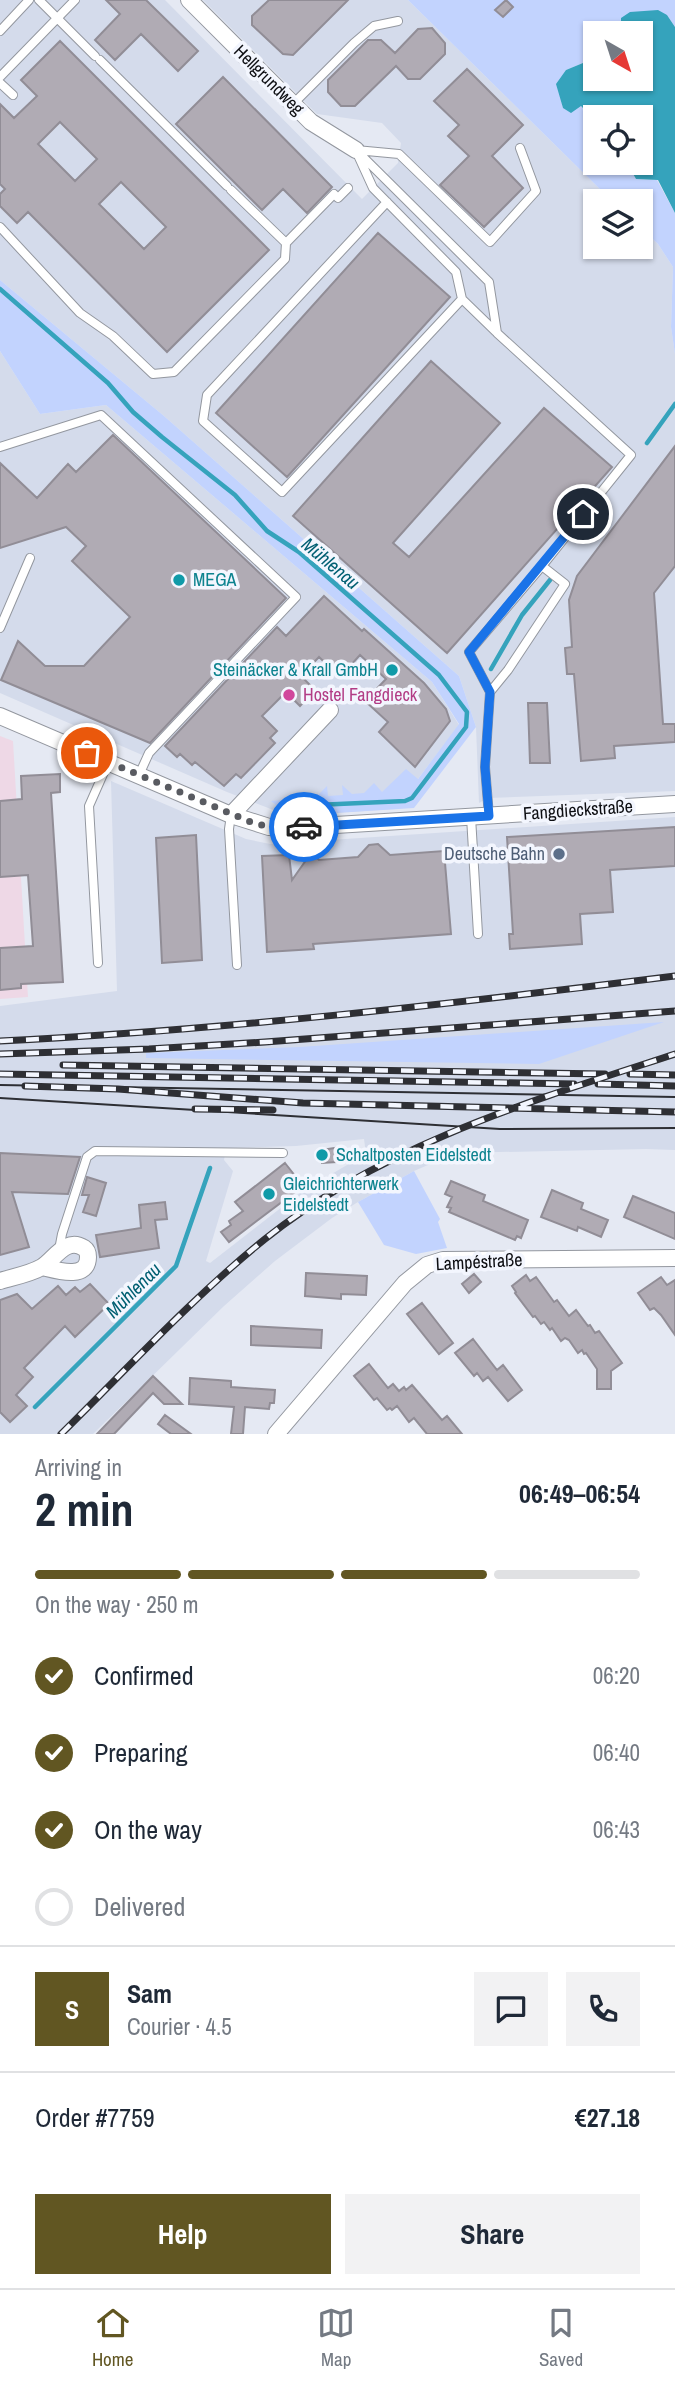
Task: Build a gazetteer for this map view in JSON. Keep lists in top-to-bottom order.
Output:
{
  "streets": {
    "street": ["Hellgrundweg", "Fangdieckstraße", "Lampéstraße"]
  },
  "water": ["Mühlenau"],
  "places": [
    "MEGA",
    "Steinäcker & Krall GmbH",
    "Hostel Fangdieck",
    "Deutsche Bahn",
    "Schaltposten Eidelstedt",
    "Gleichrichterwerk Eidelstedt"
  ],
  "north": "bottom right",
  "page": {
    "heading": ["2 min", "Arriving in", "06:49–06:54"],
    "panel": [
      "Sam",
      "Courier · 4.5",
      "Order #7759",
      "€27.18"
    ],
    "bar": "On the way · 250 m",
    "list": [
      ["Confirmed", "06:20"],
      ["Preparing", "06:40"],
      ["On the way", "06:43"],
      "Delivered"
    ],
    "round": "S",
    "buttons": ["Help", "Share"],
    "tabs": ["Home", "Map", "Saved"]
  }
}
